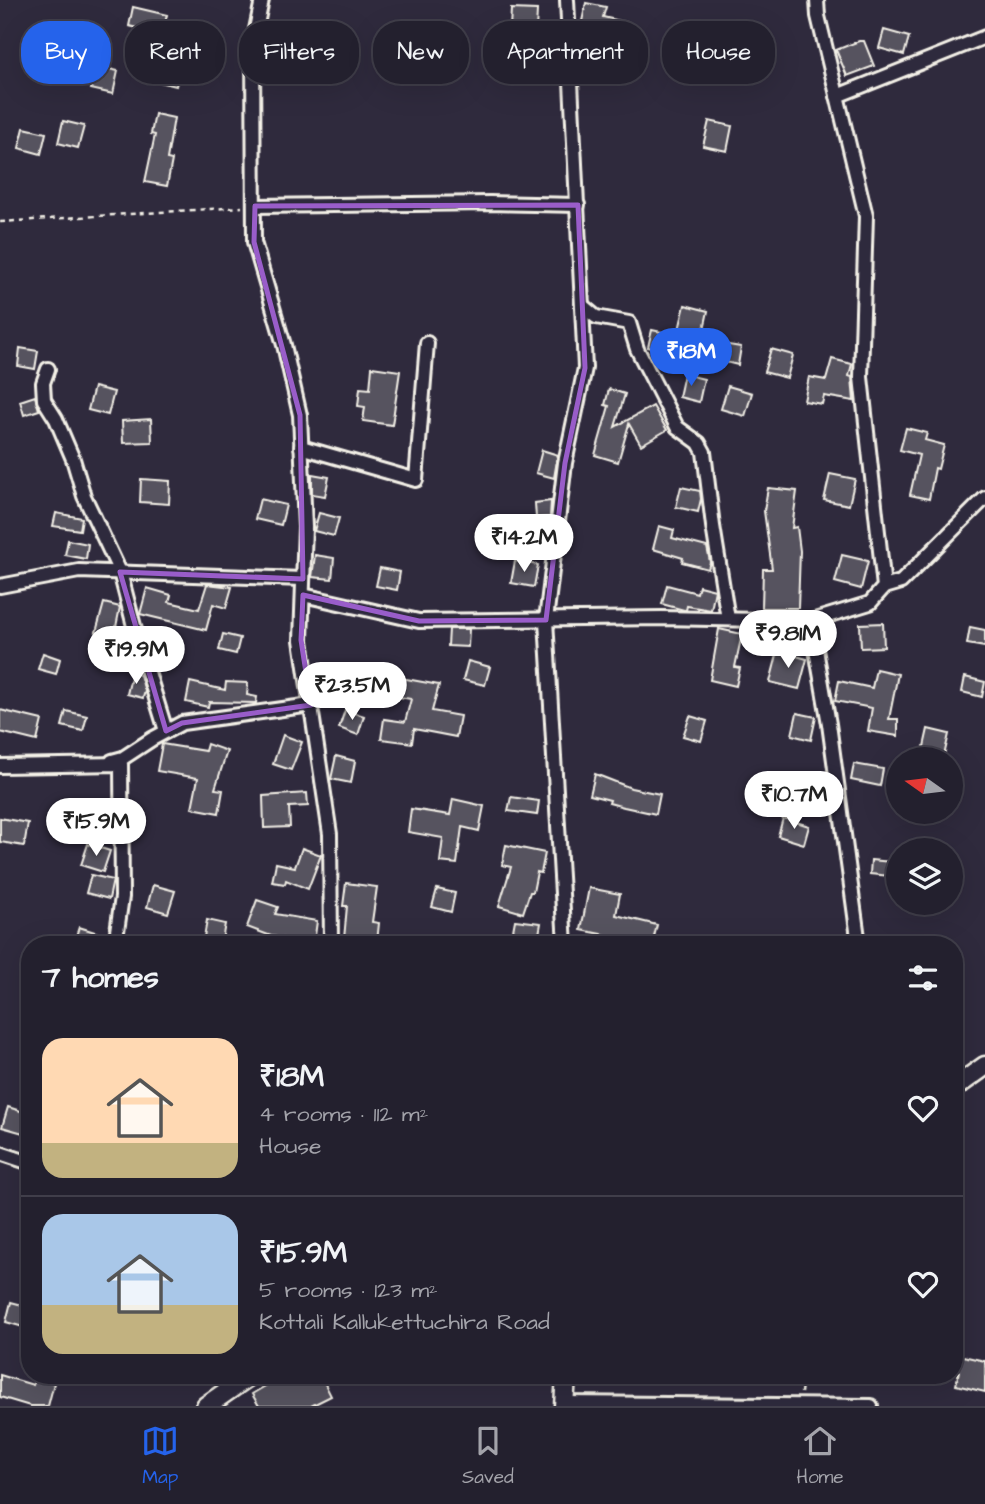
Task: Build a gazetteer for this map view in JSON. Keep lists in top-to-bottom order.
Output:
{
  "north": "left",
  "page": {
    "chip": [
      "Buy",
      "Rent",
      "Filters",
      "New",
      "Apartment",
      "House"
    ],
    "price": [
      "₹18M",
      "₹14.2M",
      "₹9.81M",
      "₹19.9M",
      "₹23.5M",
      "₹10.7M",
      "₹15.9M"
    ],
    "heading": "7 homes",
    "list": [
      {
        "name": "₹18M",
        "note": "4 rooms · 112 m² · House"
      },
      {
        "name": "₹15.9M",
        "note": "5 rooms · 123 m² · Kottali Kallukettuchira Road"
      }
    ],
    "tabs": ["Map", "Saved", "Home"]
  }
}
